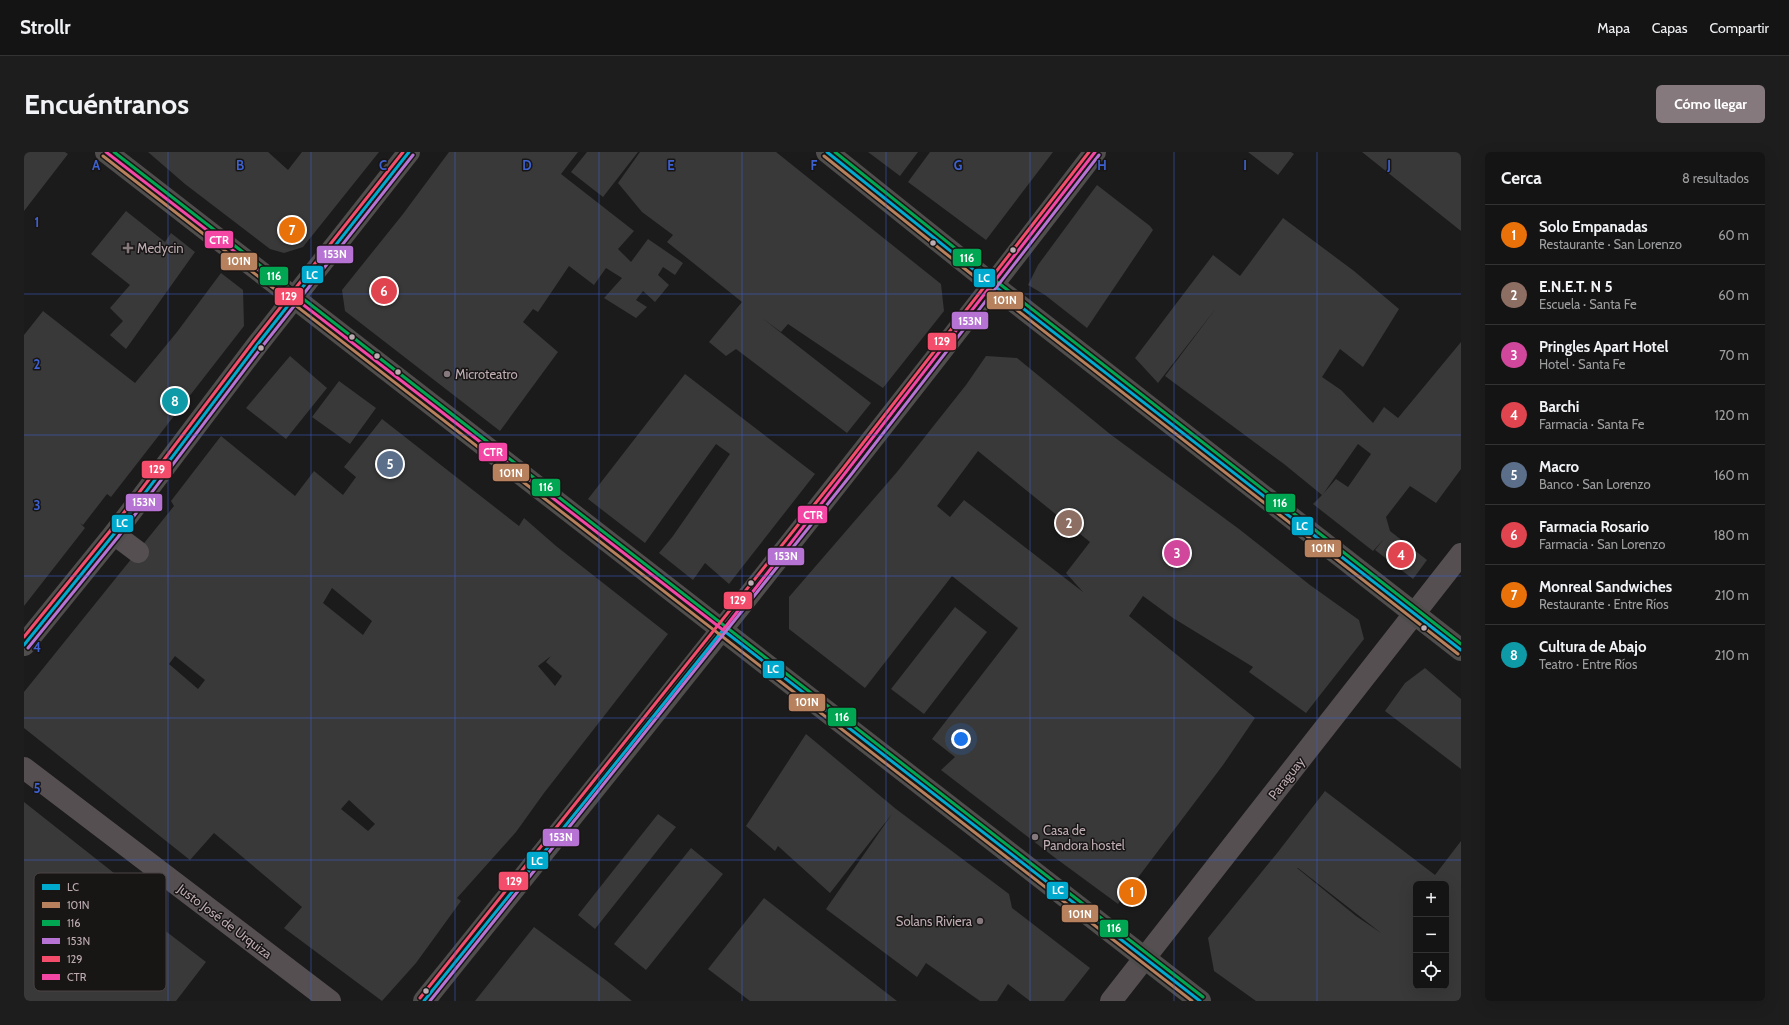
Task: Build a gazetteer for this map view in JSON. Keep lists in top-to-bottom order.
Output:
{
  "streets": {
    "street": ["Paraguay", "Justo José de Urquiza"]
  },
  "places": {
    "health": ["Medycin"],
    "other": ["Microteatro", "Casa de Pandora hostel", "Solans Riviera"]
  },
  "lines": [
    "transit line LC",
    "transit line 116",
    "transit line 129",
    "transit line CTR",
    "transit line 153N",
    "transit line 101N"
  ],
  "legend": [
    "LC",
    "101N",
    "116",
    "153N",
    "129",
    "CTR"
  ],
  "page": {
    "header": "Strollr",
    "nav": ["Mapa", "Capas", "Compartir"],
    "buttons": "Cómo llegar",
    "title": "Encuéntranos",
    "heading": ["Cerca", "8 resultados"],
    "list": [
      {
        "mark": "1",
        "name": "Solo Empanadas",
        "note": "Restaurante · San Lorenzo",
        "value": "60 m"
      },
      {
        "mark": "2",
        "name": "E.N.E.T. N 5",
        "note": "Escuela · Santa Fe",
        "value": "60 m"
      },
      {
        "mark": "3",
        "name": "Pringles Apart Hotel",
        "note": "Hotel · Santa Fe",
        "value": "70 m"
      },
      {
        "mark": "4",
        "name": "Barchi",
        "note": "Farmacia · Santa Fe",
        "value": "120 m"
      },
      {
        "mark": "5",
        "name": "Macro",
        "note": "Banco · San Lorenzo",
        "value": "160 m"
      },
      {
        "mark": "6",
        "name": "Farmacia Rosario",
        "note": "Farmacia · San Lorenzo",
        "value": "180 m"
      },
      {
        "mark": "7",
        "name": "Monreal Sandwiches",
        "note": "Restaurante · Entre Ríos",
        "value": "210 m"
      },
      {
        "mark": "8",
        "name": "Cultura de Abajo",
        "note": "Teatro · Entre Ríos",
        "value": "210 m"
      }
    ],
    "pins": [
      "7",
      "6",
      "8",
      "5",
      "2",
      "3",
      "4",
      "1"
    ],
    "map_buttons": ["+", "−"]
  },
  "grid": {
    "columns": [
      "A",
      "B",
      "C",
      "D",
      "E",
      "F",
      "G",
      "H",
      "I",
      "J"
    ],
    "rows": [
      "1",
      "2",
      "3",
      "4",
      "5"
    ]
  }
}
